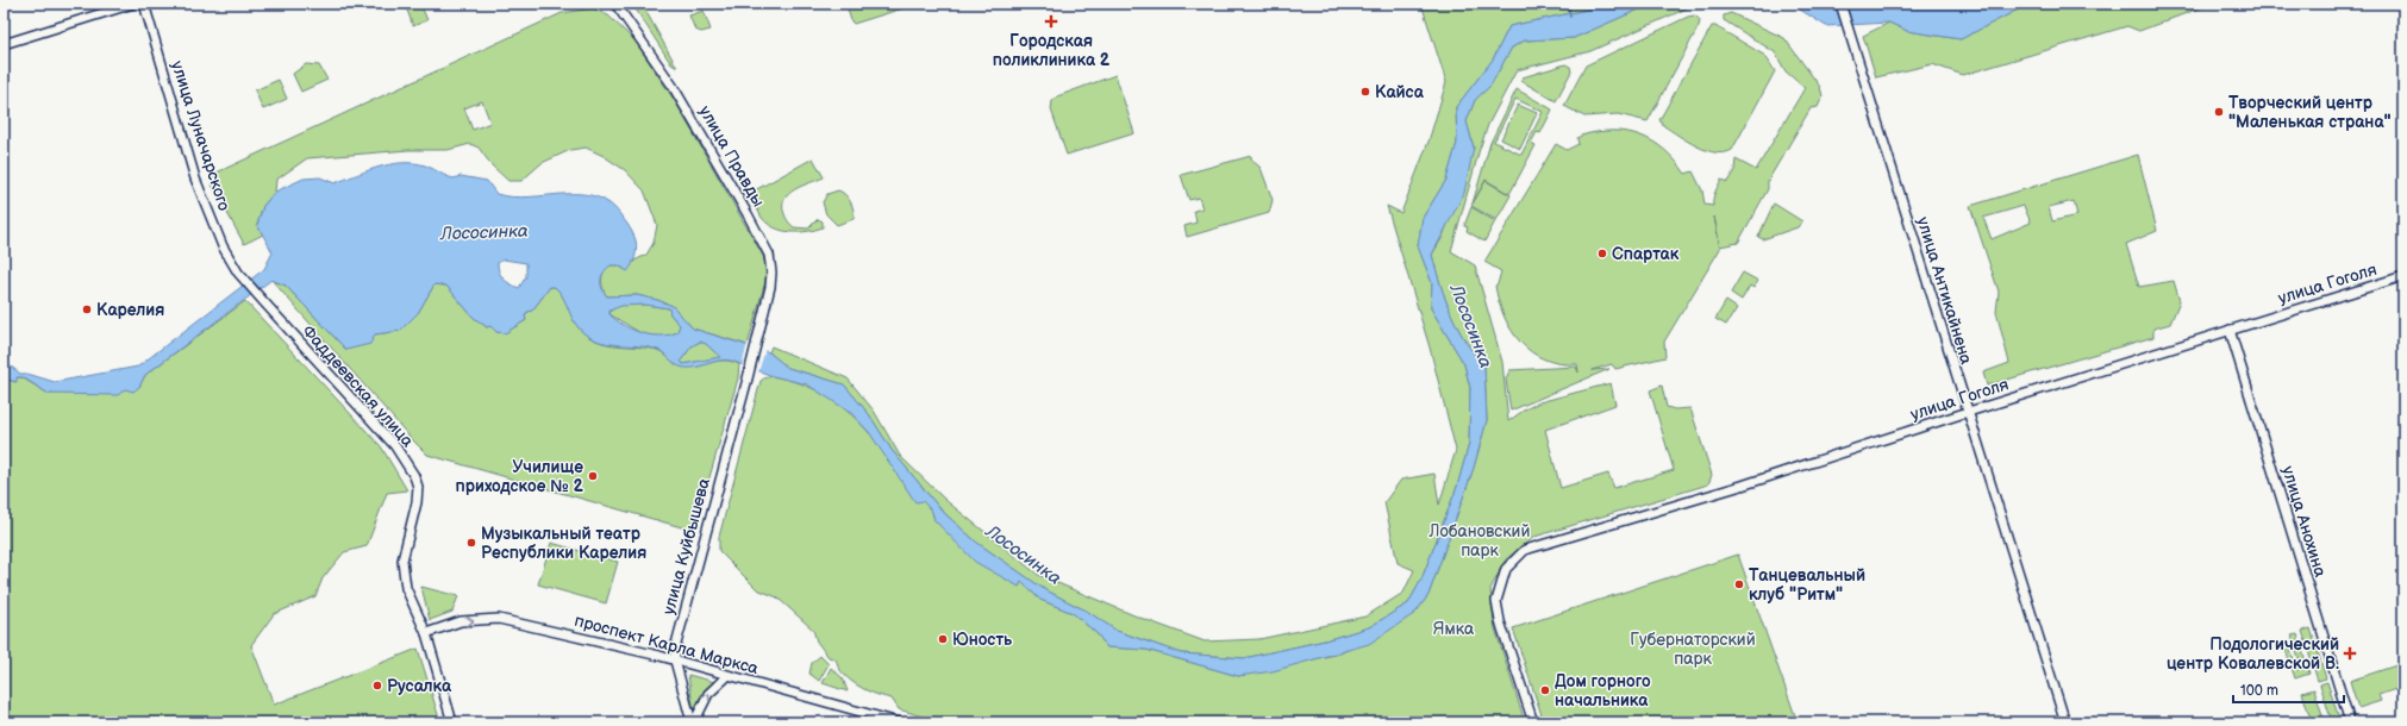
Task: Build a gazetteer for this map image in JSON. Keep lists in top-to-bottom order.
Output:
{
  "streets": {
    "main road": [
      "улица Луначарского",
      "улица Правды",
      "улица Гоголя",
      "улица Антикайнена",
      "Фаддеевская улица",
      "улица Анохина",
      "улица Куйбышева",
      "проспект Карла Маркса"
    ]
  },
  "crossings": [
    ["улица Луначарского", "Фаддеевская улица"],
    ["улица Правды", "улица Куйбышева"],
    ["улица Гоголя", "улица Антикайнена"],
    ["улица Гоголя", "улица Анохина"],
    ["Фаддеевская улица", "проспект Карла Маркса"],
    ["улица Куйбышева", "проспект Карла Маркса"]
  ],
  "one_way": ["проспект Карла Маркса"],
  "water": ["Лососинка"],
  "parks": ["Лобановский парк", "Ямка", "Губернаторский парк"],
  "places": {
    "health": ["Городская поликлиника 2", "Подологический центр Ковалевской В."],
    "other": [
      "Кайса",
      "Творческий центр \"Маленькая страна\"",
      "Спартак",
      "Карелия",
      "Училище приходское № 2",
      "Музыкальный театр Республики Карелия",
      "Танцевальный клуб \"Ритм\"",
      "Юность",
      "Русалка",
      "Дом горного начальника"
    ]
  },
  "scale_bar": "100 m"
}
